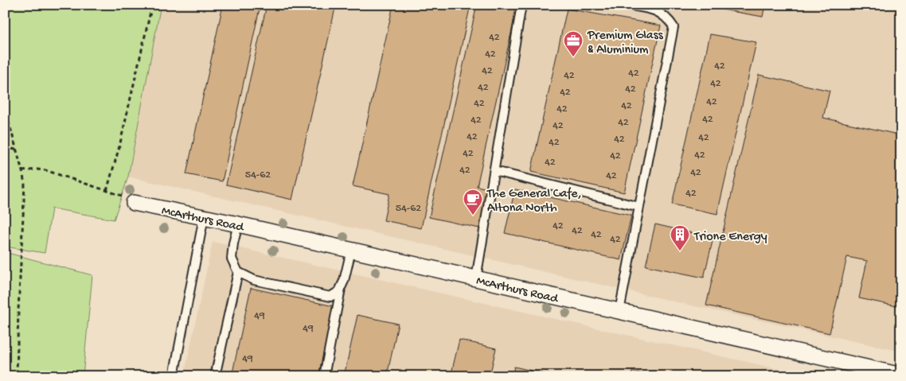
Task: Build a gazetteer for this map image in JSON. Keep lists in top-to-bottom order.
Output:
{
  "streets": {
    "street": ["McArthurs Road"]
  },
  "places": {
    "office": ["Premium Glass & Aluminium"],
    "cafe": ["The General Cafe, Altona North"],
    "building": ["Trione Energy"]
  },
  "house_numbers": [
    "42",
    "42",
    "42",
    "42",
    "42",
    "42",
    "42",
    "42",
    "42",
    "42",
    "42",
    "42",
    "42",
    "42",
    "42",
    "42",
    "42",
    "42",
    "42",
    "42",
    "42",
    "42",
    "42",
    "42",
    "42",
    "42",
    "42",
    "42",
    "54-62",
    "42",
    "42",
    "54-62",
    "42",
    "42",
    "42",
    "42",
    "49",
    "49",
    "49"
  ]
}
